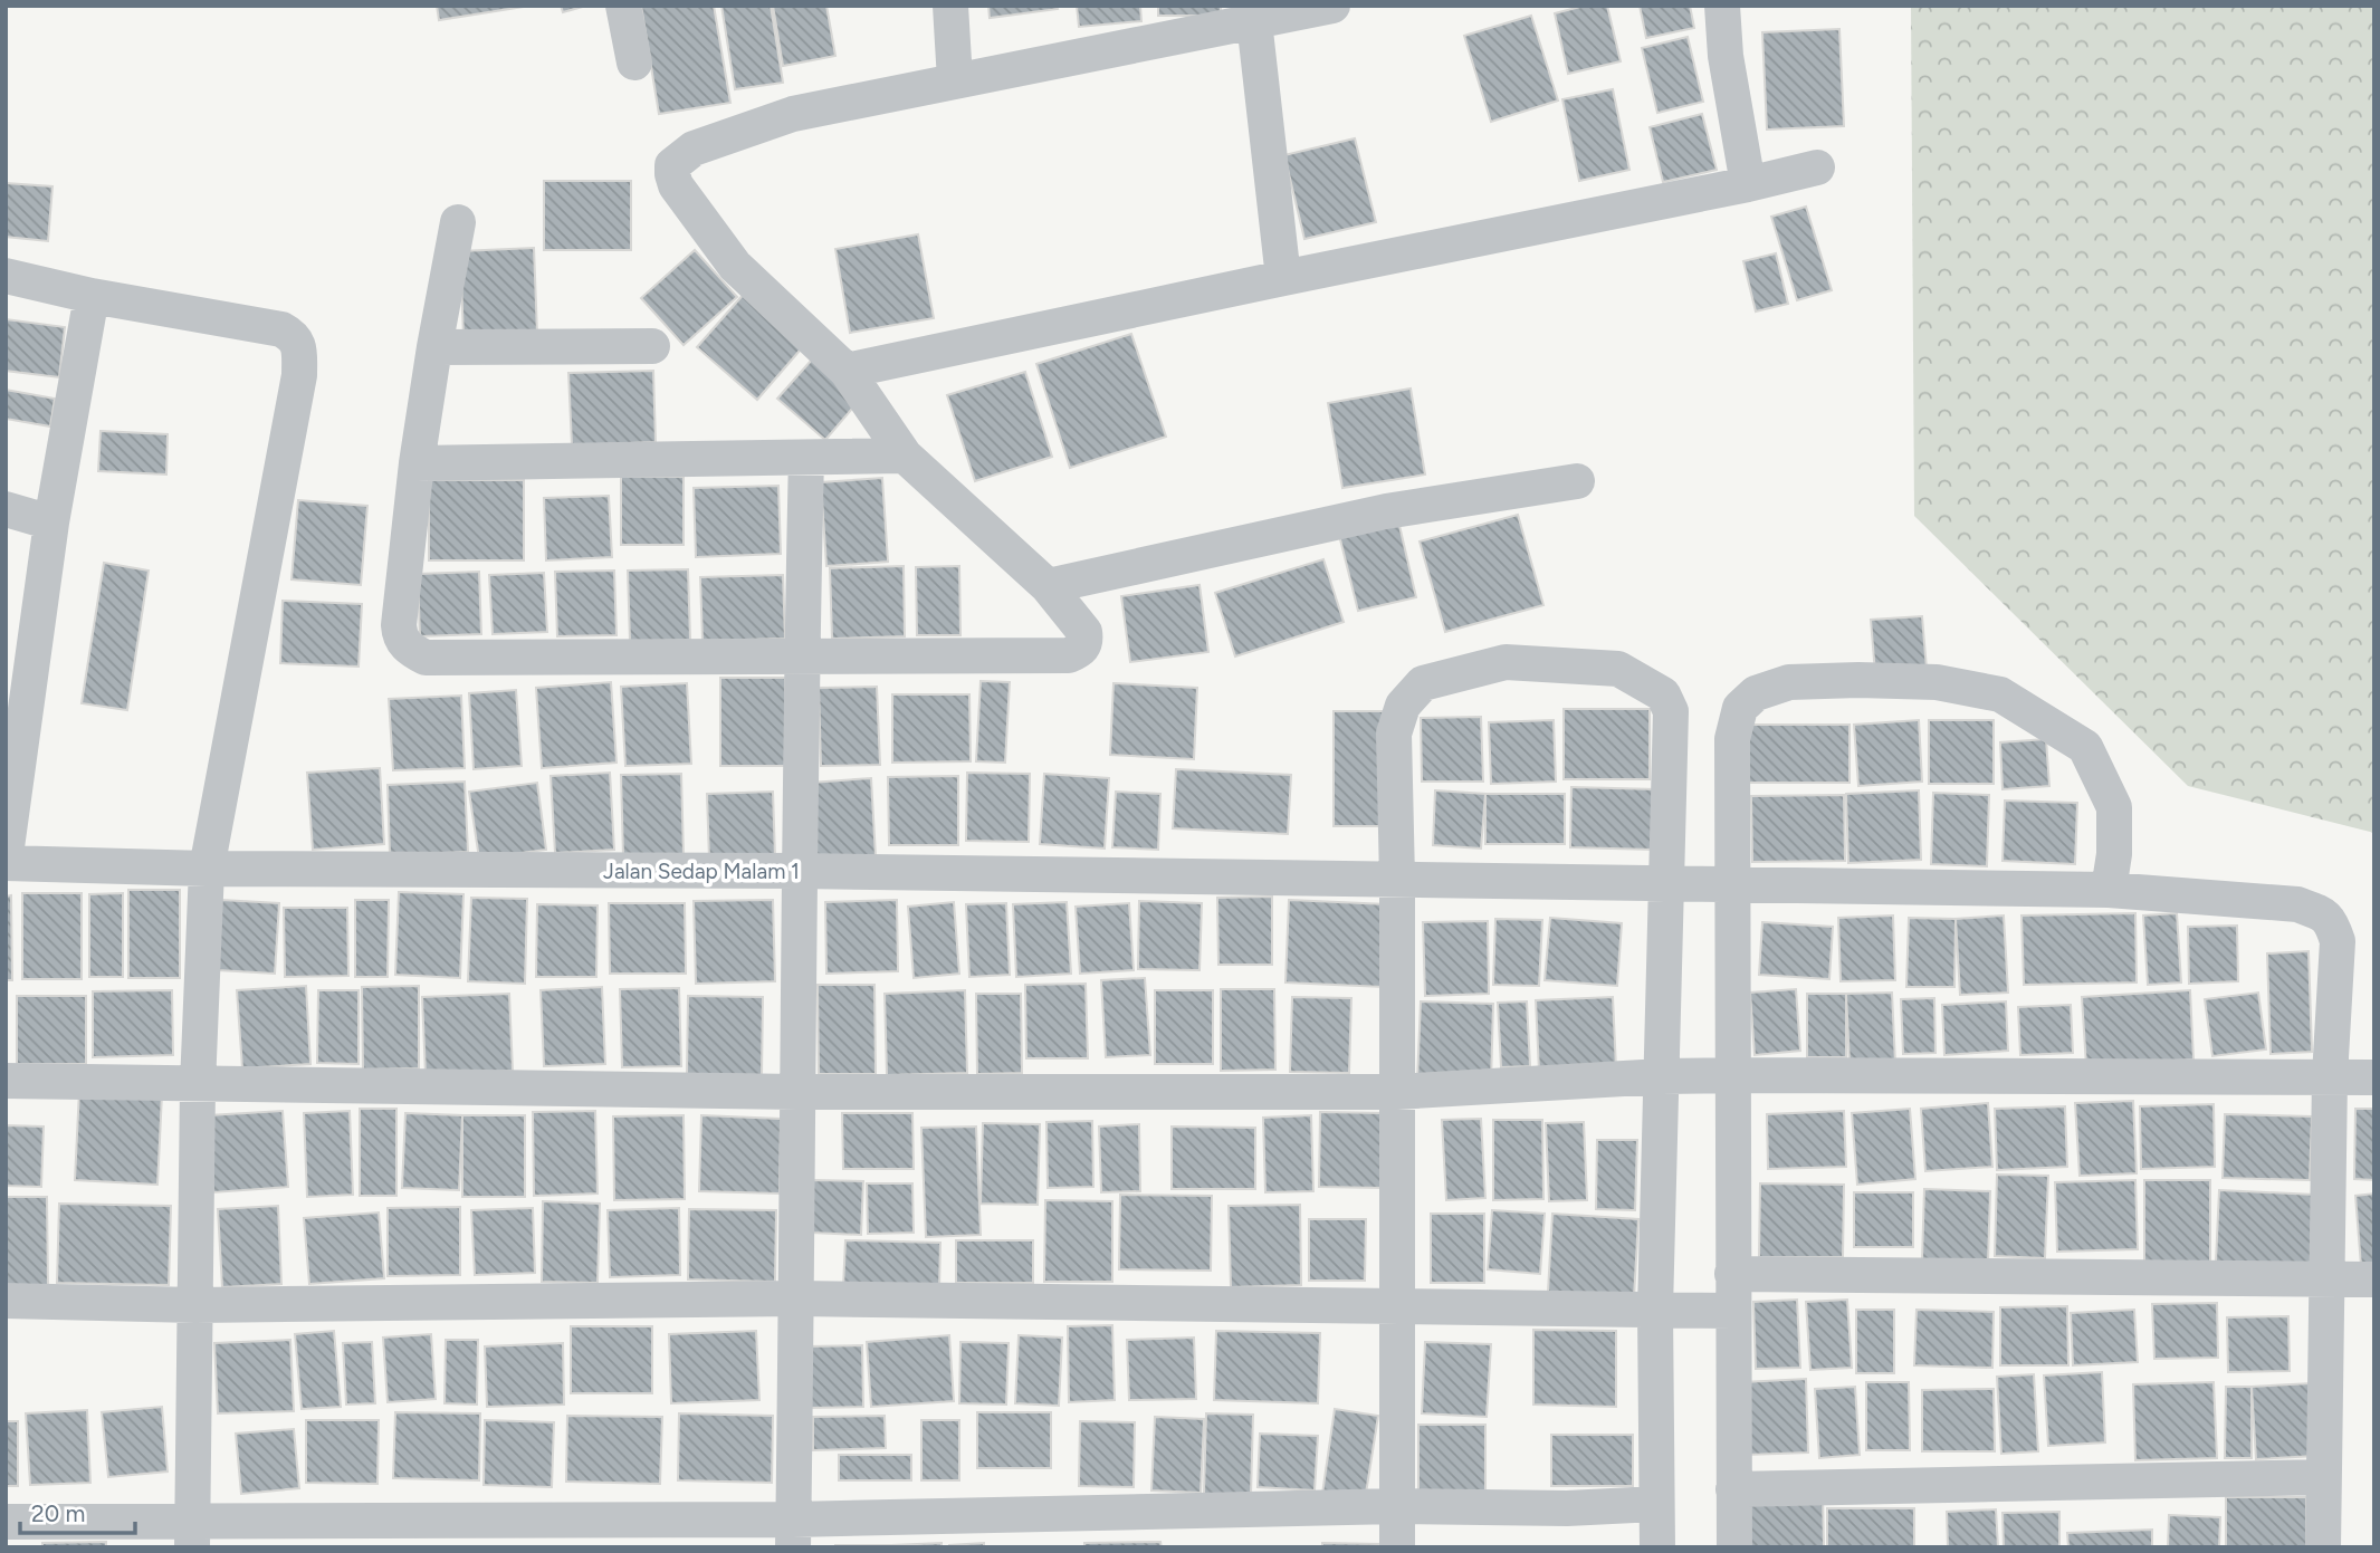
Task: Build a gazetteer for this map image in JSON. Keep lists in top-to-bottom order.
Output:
{
  "streets": {
    "street": ["Jalan Sedap Malam 1"]
  },
  "scale_bar": "20 m"
}
